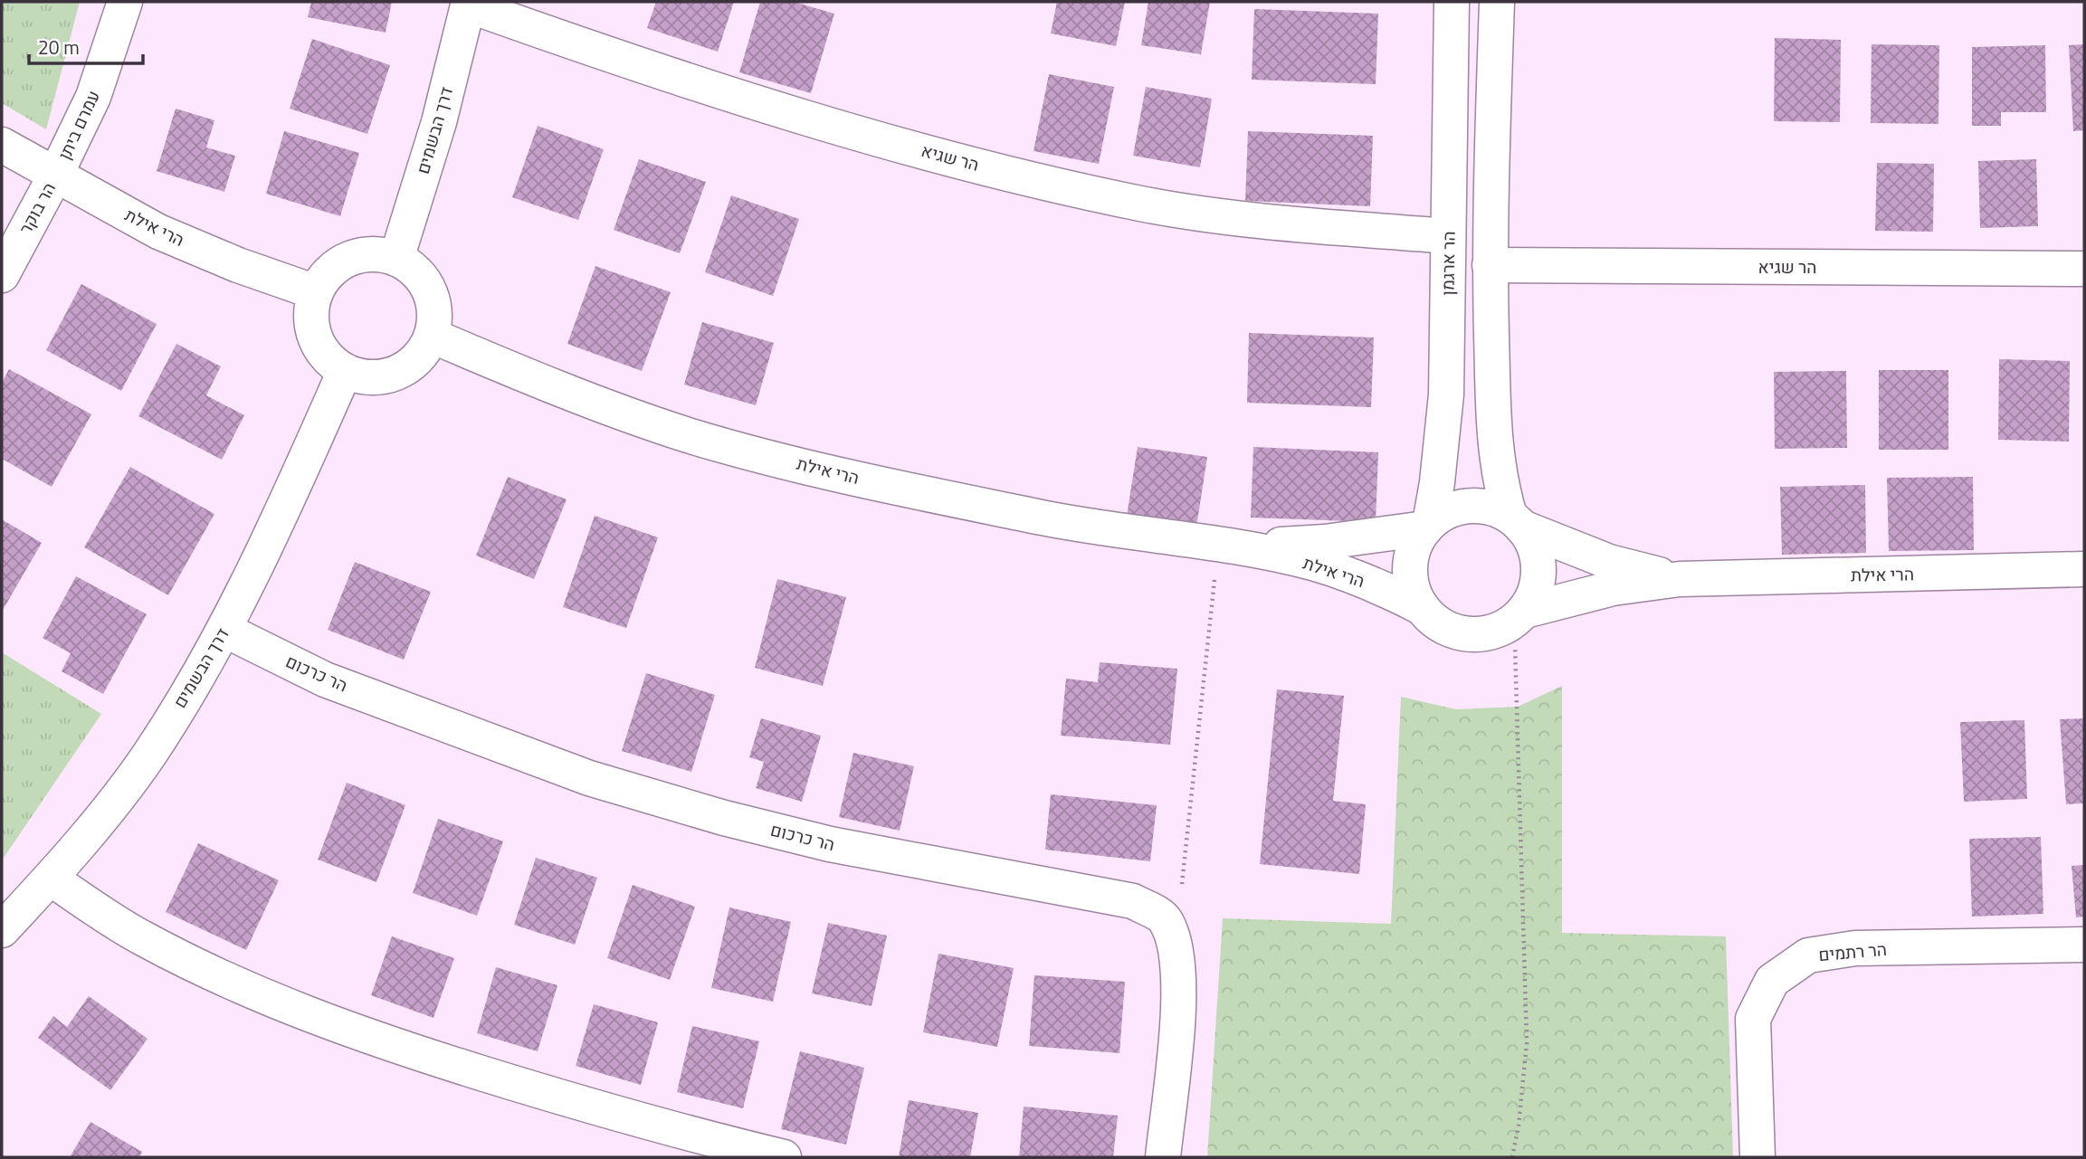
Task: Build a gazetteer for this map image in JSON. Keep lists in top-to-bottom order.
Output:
{
  "streets": {
    "street": [
      "עמרם ביתן",
      "דרך הבשמים",
      "הר שגיא",
      "הר בוקר",
      "הרי אילת",
      "הר ארגמן",
      "הר כרכום",
      "הר רתמים"
    ]
  },
  "crossings": [
    ["עמרם ביתן", "הר בוקר"],
    ["עמרם ביתן", "הרי אילת"],
    ["דרך הבשמים", "הר שגיא"],
    ["דרך הבשמים", "הרי אילת"],
    ["דרך הבשמים", "הר כרכום"],
    ["הר שגיא", "הר ארגמן"],
    ["הר בוקר", "הרי אילת"],
    ["הרי אילת", "הר ארגמן"]
  ],
  "scale_bar": "20 m"
}
